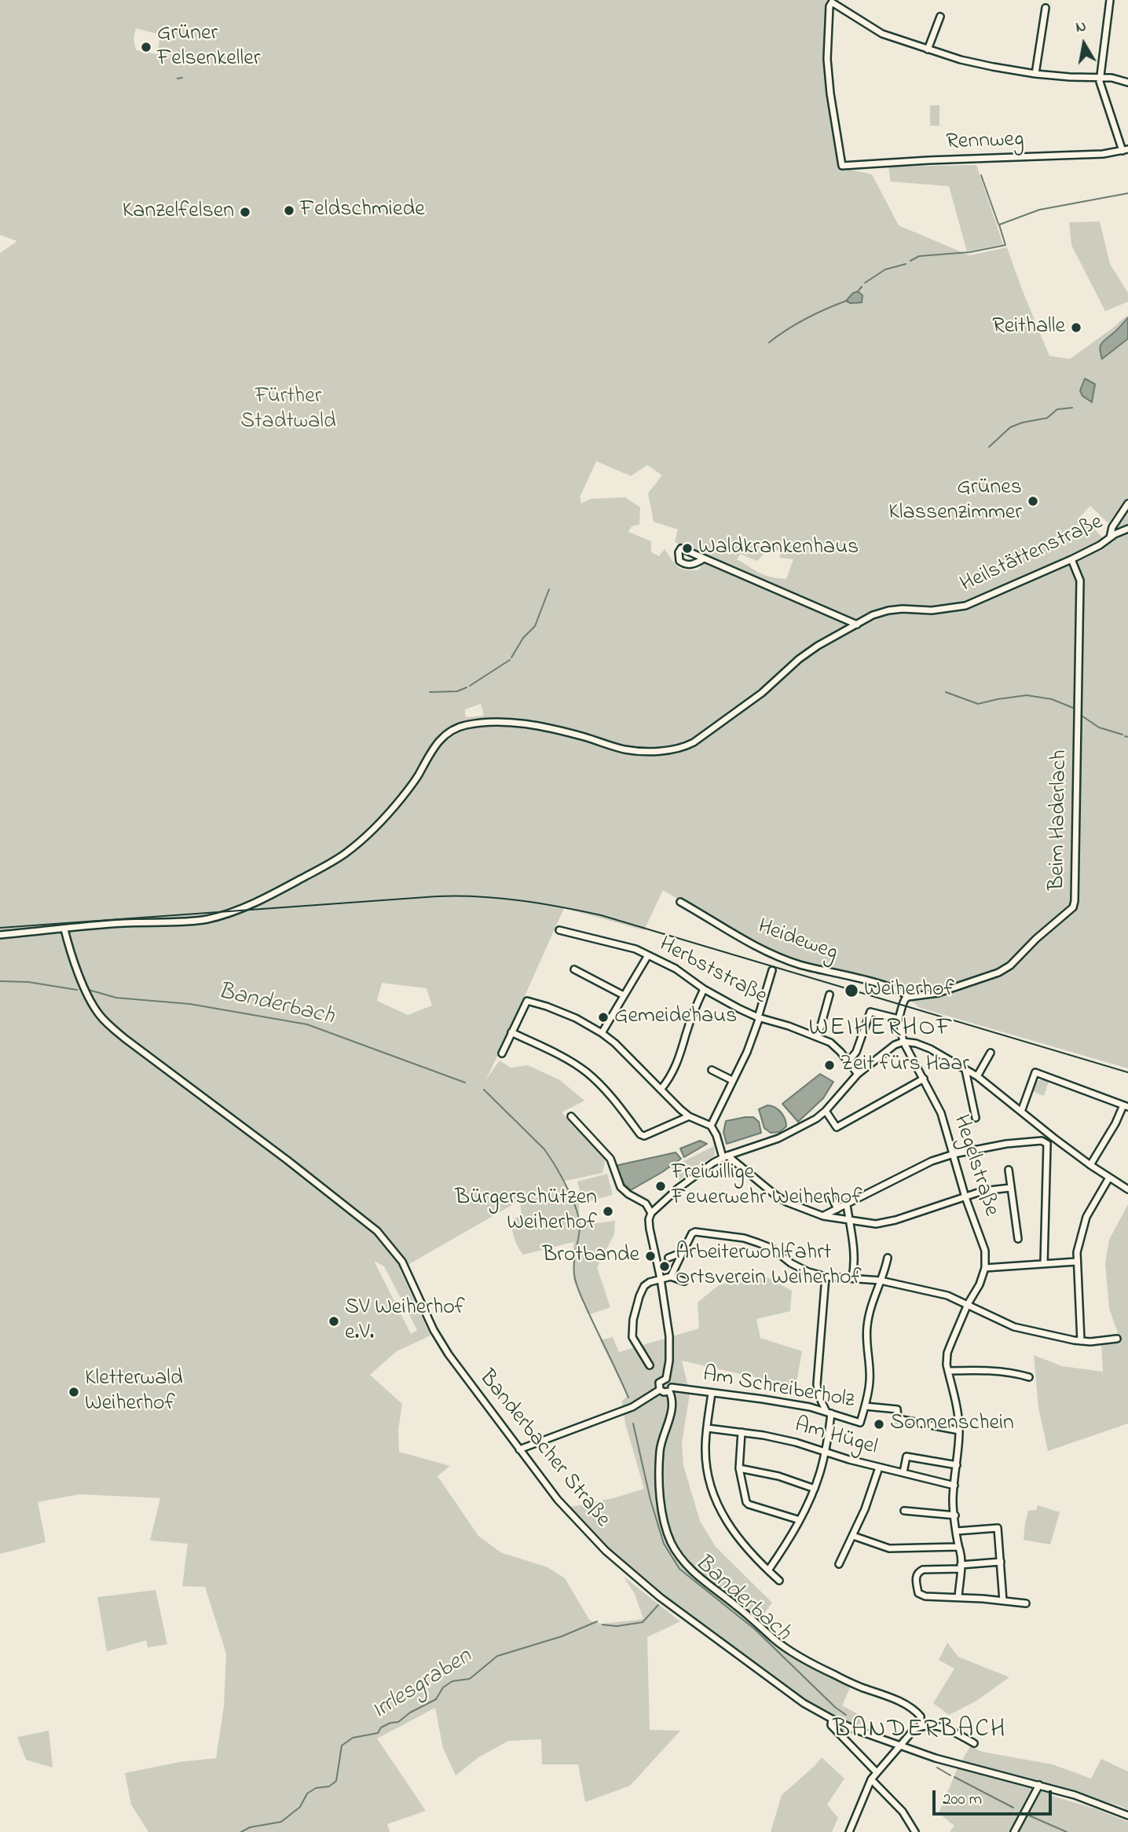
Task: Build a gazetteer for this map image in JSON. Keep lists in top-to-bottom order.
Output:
{
  "streets": {
    "street": [
      "Rennweg",
      "Heilstättenstraße",
      "Beim Haderlach",
      "Heideweg",
      "Herbststraße",
      "Hegelstraße",
      "Am Schreiberholz",
      "Am Hügel",
      "Banderbacher Straße"
    ]
  },
  "crossings": [
    ["Heilstättenstraße", "Beim Haderlach"],
    ["Heilstättenstraße", "Banderbacher Straße"],
    ["Beim Haderlach", "Heideweg"],
    ["Hegelstraße", "Am Schreiberholz"],
    ["Hegelstraße", "Am Hügel"]
  ],
  "districts": ["WEIHERHOF", "BANDERBACH"],
  "water": ["Banderbach", "Irrlesgraben"],
  "parks": ["Fürther Stadtwald"],
  "places": [
    "Grüner Felsenkeller",
    "Feldschmiede",
    "Kanzelfelsen",
    "Reithalle",
    "Grünes Klassenzimmer",
    "Waldkrankenhaus",
    "Weiherhof",
    "Gemeidehaus",
    "Zeit fürs Haar",
    "Freiwillige Feuerwehr Weiherhof",
    "Bürgerschützen Weiherhof",
    "Brotbande",
    "Arbeiterwohlfahrt Ortsverein Weiherhof",
    "SV Weiherhof e.V.",
    "Kletterwald Weiherhof",
    "Sonnenschein"
  ],
  "scale_bar": "200 m",
  "north": "top"
}
